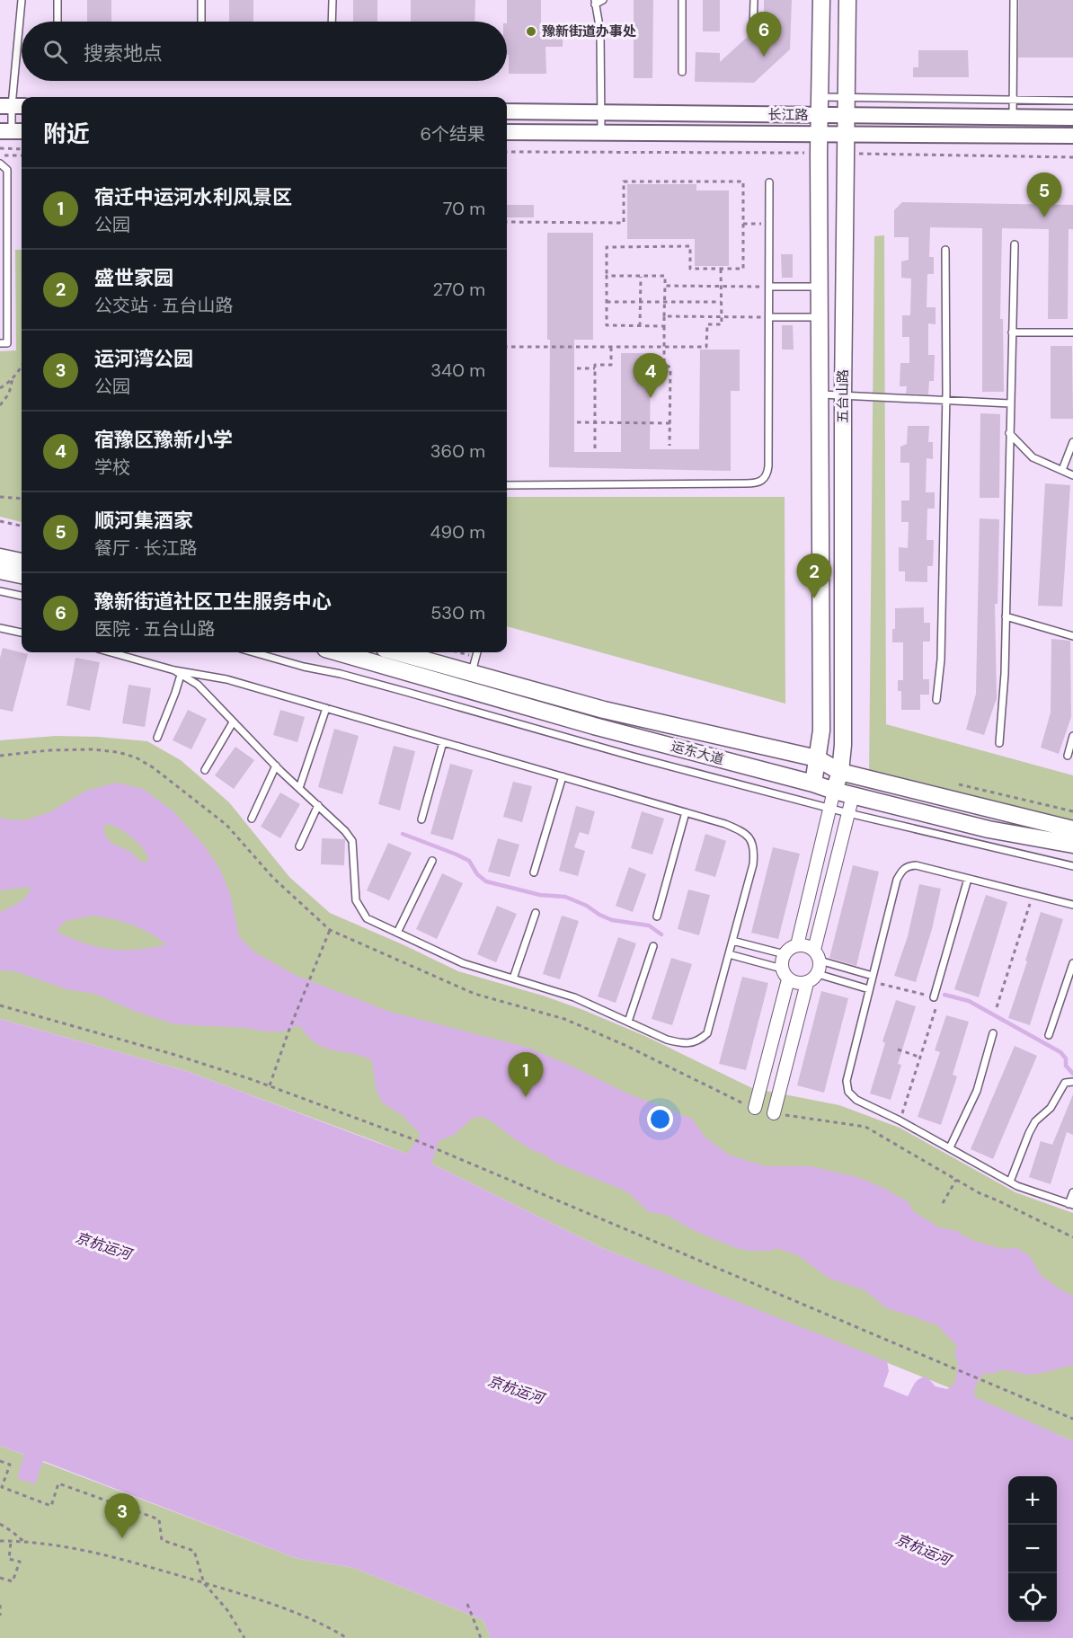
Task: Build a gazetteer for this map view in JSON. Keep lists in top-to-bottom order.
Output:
{
  "streets": {
    "main road": ["五台山路", "运东大道"],
    "street": ["长江路"]
  },
  "crossings": [
    ["长江路", "五台山路"],
    ["五台山路", "运东大道"]
  ],
  "water": ["京杭运河"],
  "places": ["豫新街道办事处"],
  "page": {
    "pins": [
      "6",
      "5",
      "4",
      "2",
      "1",
      "3"
    ],
    "search": "搜索地点",
    "heading": ["附近", "6个结果"],
    "list": [
      {
        "mark": "1",
        "name": "宿迁中运河水利风景区",
        "note": "公园",
        "value": "70 m"
      },
      {
        "mark": "2",
        "name": "盛世家园",
        "note": "公交站 · 五台山路",
        "value": "270 m"
      },
      {
        "mark": "3",
        "name": "运河湾公园",
        "note": "公园",
        "value": "340 m"
      },
      {
        "mark": "4",
        "name": "宿豫区豫新小学",
        "note": "学校",
        "value": "360 m"
      },
      {
        "mark": "5",
        "name": "顺河集酒家",
        "note": "餐厅 · 长江路",
        "value": "490 m"
      },
      {
        "mark": "6",
        "name": "豫新街道社区卫生服务中心",
        "note": "医院 · 五台山路",
        "value": "530 m"
      }
    ],
    "map_buttons": ["+", "−"]
  }
}
